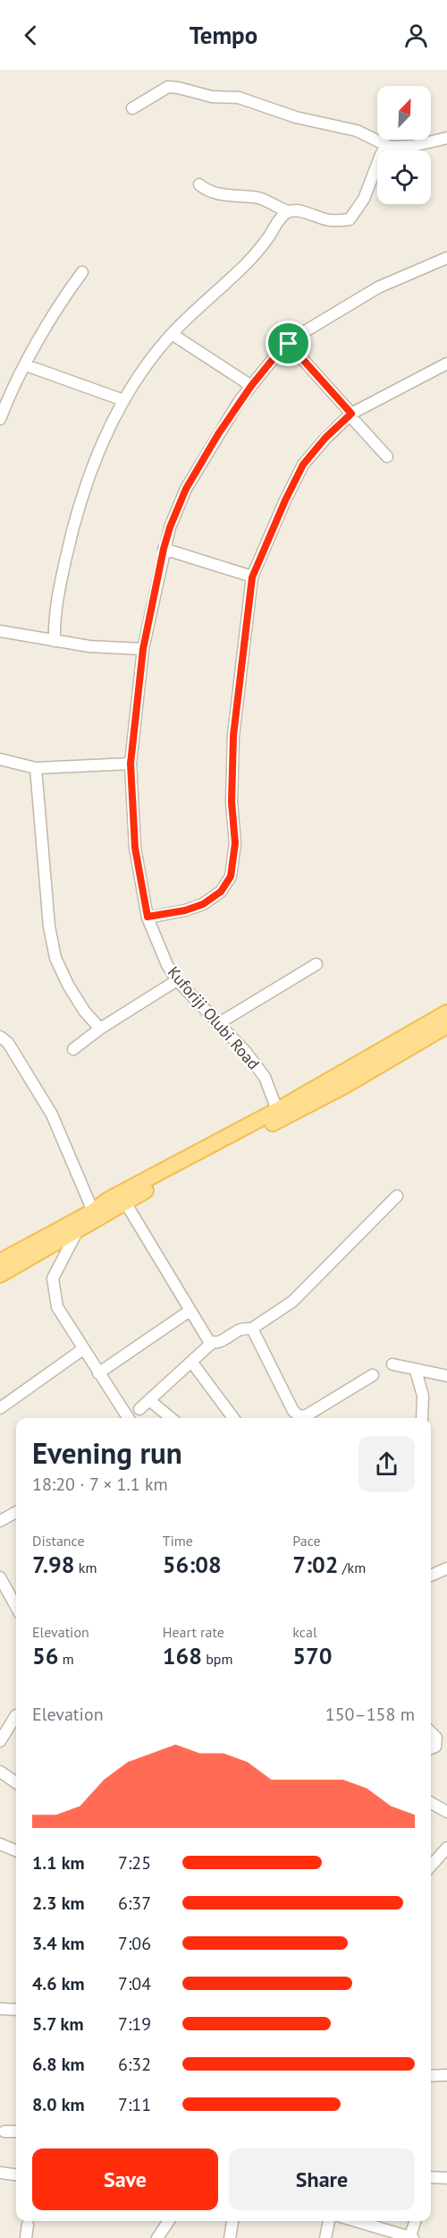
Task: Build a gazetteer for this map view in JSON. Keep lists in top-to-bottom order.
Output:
{
  "streets": {
    "street": ["Kuforiji Olubi Road"]
  },
  "north": "top right",
  "page": {
    "header": "Tempo",
    "heading": ["Evening run", "18:20 · 7 × 1.1 km"],
    "stats": [
      ["Distance", "7.98 km"],
      ["Time", "56:08"],
      ["Pace", "7:02 /km"],
      ["Elevation", "56 m"],
      ["Heart rate", "168 bpm"],
      ["kcal", "570"]
    ],
    "chart": ["Elevation", "150–158 m"],
    "list": [
      {
        "name": "1.1 km",
        "note": "7:25"
      },
      {
        "name": "2.3 km",
        "note": "6:37"
      },
      {
        "name": "3.4 km",
        "note": "7:06"
      },
      {
        "name": "4.6 km",
        "note": "7:04"
      },
      {
        "name": "5.7 km",
        "note": "7:19"
      },
      {
        "name": "6.8 km",
        "note": "6:32"
      },
      {
        "name": "8.0 km",
        "note": "7:11"
      }
    ],
    "buttons": ["Save", "Share"]
  }
}
